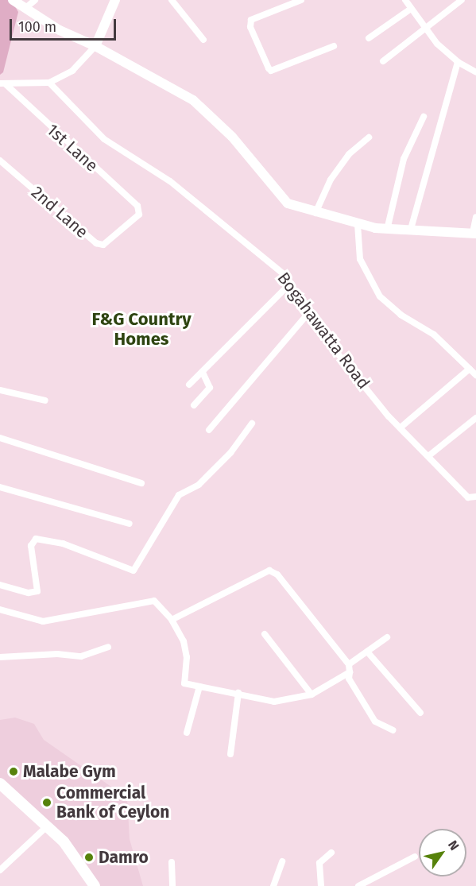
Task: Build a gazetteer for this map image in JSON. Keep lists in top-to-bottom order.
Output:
{
  "streets": {
    "street": ["1st Lane", "2nd Lane", "Bogahawatta Road"]
  },
  "crossings": [
    ["1st Lane", "2nd Lane"]
  ],
  "districts": ["F&G Country Homes"],
  "places": ["Malabe Gym", "Commercial Bank of Ceylon", "Damro"],
  "scale_bar": "100 m",
  "north": "top right"
}
